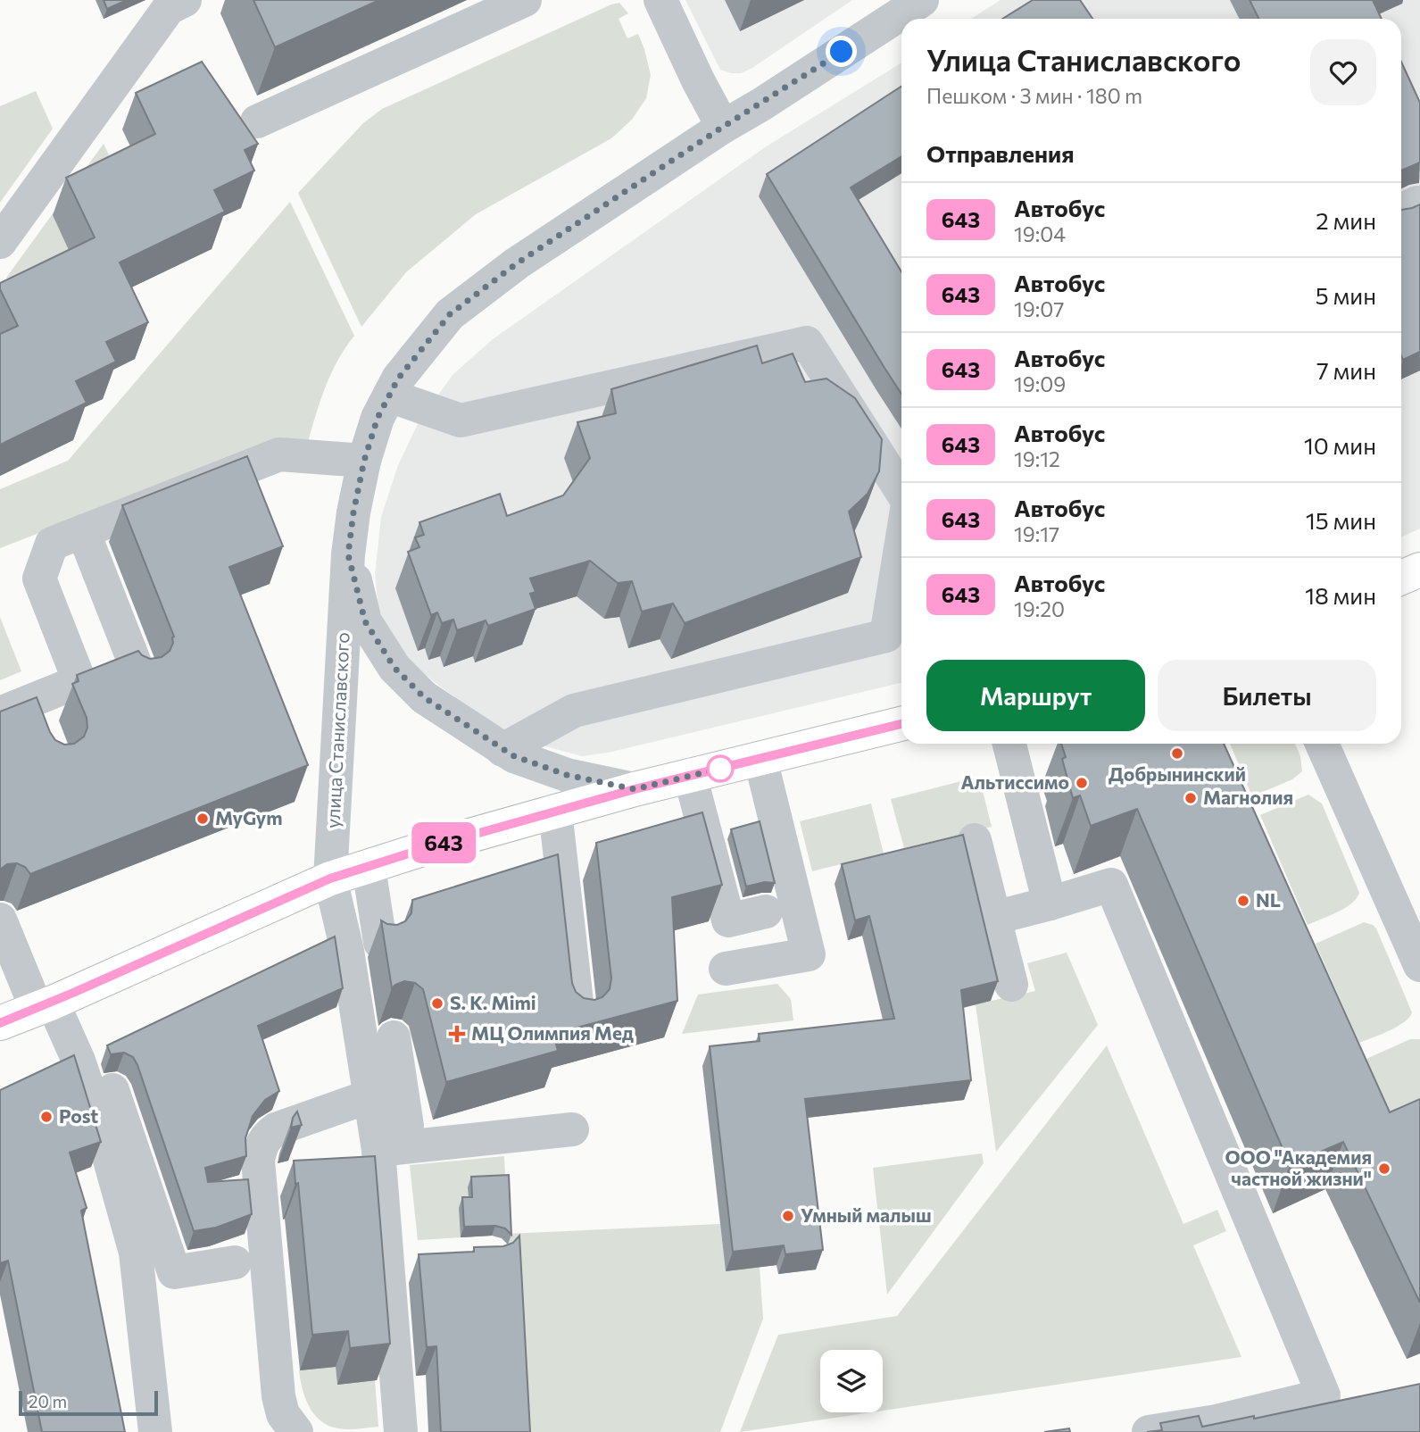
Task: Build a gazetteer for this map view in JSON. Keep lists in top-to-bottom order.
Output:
{
  "streets": {
    "street": ["улица Станиславского"]
  },
  "places": {
    "other": [
      "Добрынинский",
      "Альтиссимо",
      "Магнолия",
      "MyGym",
      "NL",
      "S. K. Mimi",
      "Post",
      "ООО \"Академия частной жизни\"",
      "Умный малыш"
    ],
    "health": ["МЦ Олимпия Мед"]
  },
  "lines": ["bus line 643"],
  "scale_bar": "20 m",
  "page": {
    "on_map": "643",
    "heading": [
      ["Улица Станиславского", "Пешком · 3 мин · 180 m"],
      "Отправления"
    ],
    "list": [
      {
        "mark": "643",
        "name": "Автобус",
        "note": "19:04",
        "value": "2 мин"
      },
      {
        "mark": "643",
        "name": "Автобус",
        "note": "19:07",
        "value": "5 мин"
      },
      {
        "mark": "643",
        "name": "Автобус",
        "note": "19:09",
        "value": "7 мин"
      },
      {
        "mark": "643",
        "name": "Автобус",
        "note": "19:12",
        "value": "10 мин"
      },
      {
        "mark": "643",
        "name": "Автобус",
        "note": "19:17",
        "value": "15 мин"
      },
      {
        "mark": "643",
        "name": "Автобус",
        "note": "19:20",
        "value": "18 мин"
      }
    ],
    "buttons": ["Маршрут", "Билеты"],
    "scale": "20 m"
  }
}
